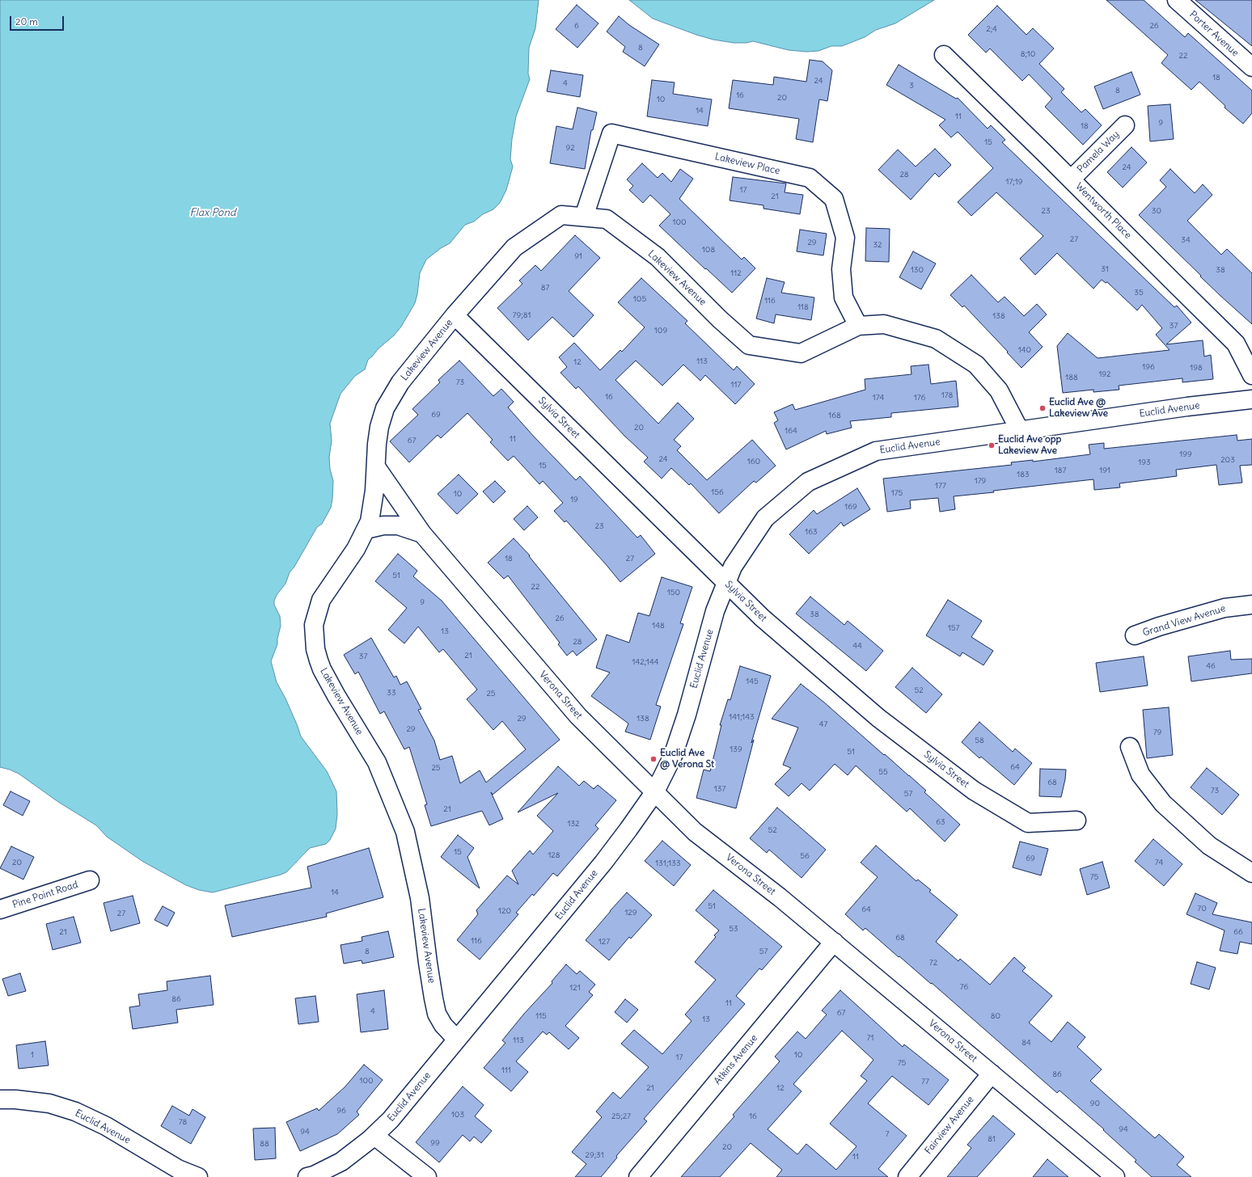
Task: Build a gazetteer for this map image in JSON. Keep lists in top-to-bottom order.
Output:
{
  "streets": {
    "street": [
      "Porter Avenue",
      "Pamela Way",
      "Lakeview Place",
      "Wentworth Place",
      "Lakeview Avenue",
      "Euclid Avenue",
      "Sylvia Street",
      "Grand View Avenue",
      "Verona Street",
      "Pine Point Road",
      "Atkins Avenue",
      "Fairview Avenue"
    ]
  },
  "crossings": [
    ["Pamela Way", "Wentworth Place"],
    ["Lakeview Place", "Lakeview Avenue"],
    ["Lakeview Avenue", "Euclid Avenue"],
    ["Lakeview Avenue", "Sylvia Street"],
    ["Lakeview Avenue", "Verona Street"],
    ["Euclid Avenue", "Sylvia Street"],
    ["Euclid Avenue", "Verona Street"],
    ["Verona Street", "Atkins Avenue"],
    ["Verona Street", "Fairview Avenue"]
  ],
  "water": ["Flax Pond"],
  "places": ["Euclid Ave @ Lakeview Ave", "Euclid Ave opp Lakeview Ave", "Euclid Ave @ Verona St"],
  "house_numbers": [
    "6",
    "26",
    "2;4",
    "8",
    "8;10",
    "22",
    "18",
    "24",
    "4",
    "3",
    "8",
    "16",
    "20",
    "10",
    "14",
    "11",
    "9",
    "18",
    "15",
    "92",
    "24",
    "28",
    "17;19",
    "17",
    "21",
    "23",
    "30",
    "100",
    "27",
    "34",
    "29",
    "32",
    "108",
    "91",
    "31",
    "130",
    "38",
    "112",
    "87",
    "35",
    "105",
    "116",
    "118",
    "79;81",
    "138",
    "37",
    "109",
    "140",
    "113",
    "12",
    "196",
    "198",
    "192",
    "188",
    "73",
    "117",
    "178",
    "16",
    "174",
    "176",
    "69",
    "168",
    "20",
    "164",
    "11",
    "67",
    "199",
    "24",
    "203",
    "160",
    "193",
    "15",
    "187",
    "191",
    "183",
    "179",
    "177",
    "156",
    "175",
    "10",
    "19",
    "169",
    "23",
    "163",
    "18",
    "27",
    "51",
    "22",
    "150",
    "9",
    "38",
    "26",
    "148",
    "157",
    "13",
    "28",
    "44",
    "21",
    "37",
    "142;144",
    "46",
    "145",
    "52",
    "33",
    "25",
    "141;143",
    "29",
    "138",
    "47",
    "29",
    "79",
    "58",
    "139",
    "51",
    "64",
    "25",
    "55",
    "68",
    "137",
    "73",
    "57",
    "21",
    "63",
    "132",
    "52",
    "15",
    "128",
    "56",
    "69",
    "20",
    "74",
    "131;133",
    "75",
    "14",
    "51",
    "70",
    "64",
    "120",
    "129",
    "27",
    "53",
    "21",
    "66",
    "68",
    "116",
    "127",
    "8",
    "57",
    "72",
    "76",
    "121",
    "86",
    "11",
    "4",
    "67",
    "115",
    "80",
    "13",
    "71",
    "113",
    "84",
    "1",
    "10",
    "17",
    "75",
    "111",
    "86",
    "100",
    "77",
    "21",
    "12",
    "90",
    "96",
    "103",
    "25;27",
    "16",
    "78",
    "94",
    "94",
    "7",
    "81",
    "99",
    "88",
    "20",
    "29;31",
    "11"
  ],
  "scale_bar": "20 m"
}
